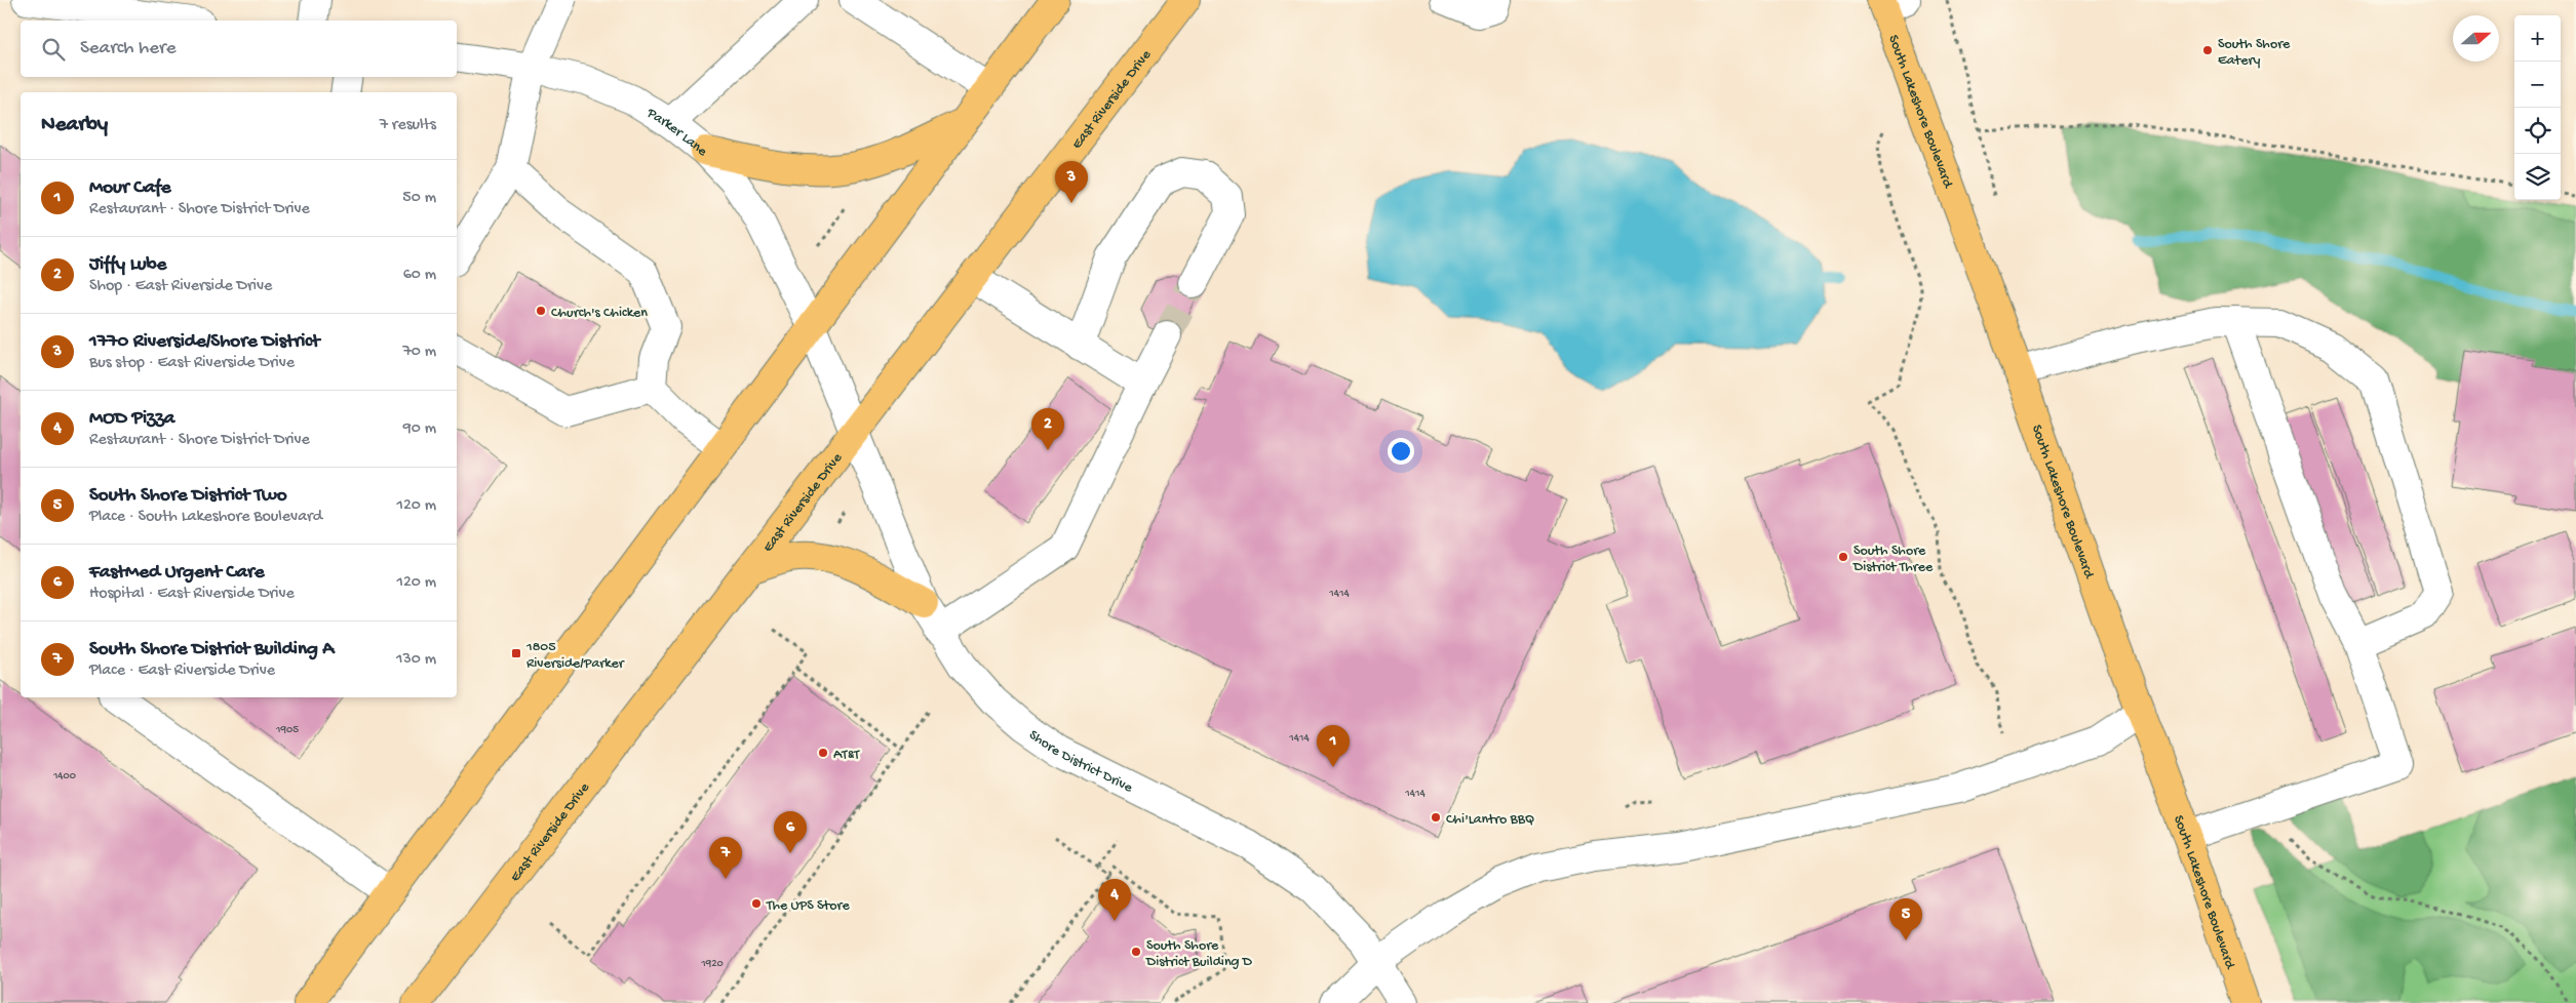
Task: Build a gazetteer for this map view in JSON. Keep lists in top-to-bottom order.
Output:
{
  "streets": {
    "main road": ["East Riverside Drive", "South Lakeshore Boulevard"],
    "street": ["Parker Lane", "Shore District Drive"]
  },
  "crossings": [
    ["East Riverside Drive", "Parker Lane"],
    ["East Riverside Drive", "Shore District Drive"],
    ["Parker Lane", "Shore District Drive"]
  ],
  "places": {
    "other": [
      "South Shore Eatery",
      "Church's Chicken",
      "South Shore District Three",
      "AT&T",
      "Chi'Lantro BBQ",
      "The UPS Store",
      "South Shore District Building D"
    ],
    "transit": ["1805 Riverside/Parker"]
  },
  "house_numbers": [
    "1414",
    "1905",
    "1414",
    "1400",
    "1414",
    "1920"
  ],
  "north": "right",
  "page": {
    "map_buttons": ["+", "−"],
    "search": "Search here",
    "heading": ["Nearby", "7 results"],
    "list": [
      {
        "mark": "1",
        "name": "Mour Cafe",
        "note": "Restaurant · Shore District Drive",
        "value": "50 m"
      },
      {
        "mark": "2",
        "name": "Jiffy Lube",
        "note": "Shop · East Riverside Drive",
        "value": "60 m"
      },
      {
        "mark": "3",
        "name": "1770 Riverside/Shore District",
        "note": "Bus stop · East Riverside Drive",
        "value": "70 m"
      },
      {
        "mark": "4",
        "name": "MOD Pizza",
        "note": "Restaurant · Shore District Drive",
        "value": "90 m"
      },
      {
        "mark": "5",
        "name": "South Shore District Two",
        "note": "Place · South Lakeshore Boulevard",
        "value": "120 m"
      },
      {
        "mark": "6",
        "name": "FastMed Urgent Care",
        "note": "Hospital · East Riverside Drive",
        "value": "120 m"
      },
      {
        "mark": "7",
        "name": "South Shore District Building A",
        "note": "Place · East Riverside Drive",
        "value": "130 m"
      }
    ],
    "pins": [
      "3",
      "2",
      "1",
      "6",
      "7",
      "4",
      "5"
    ]
  }
}
